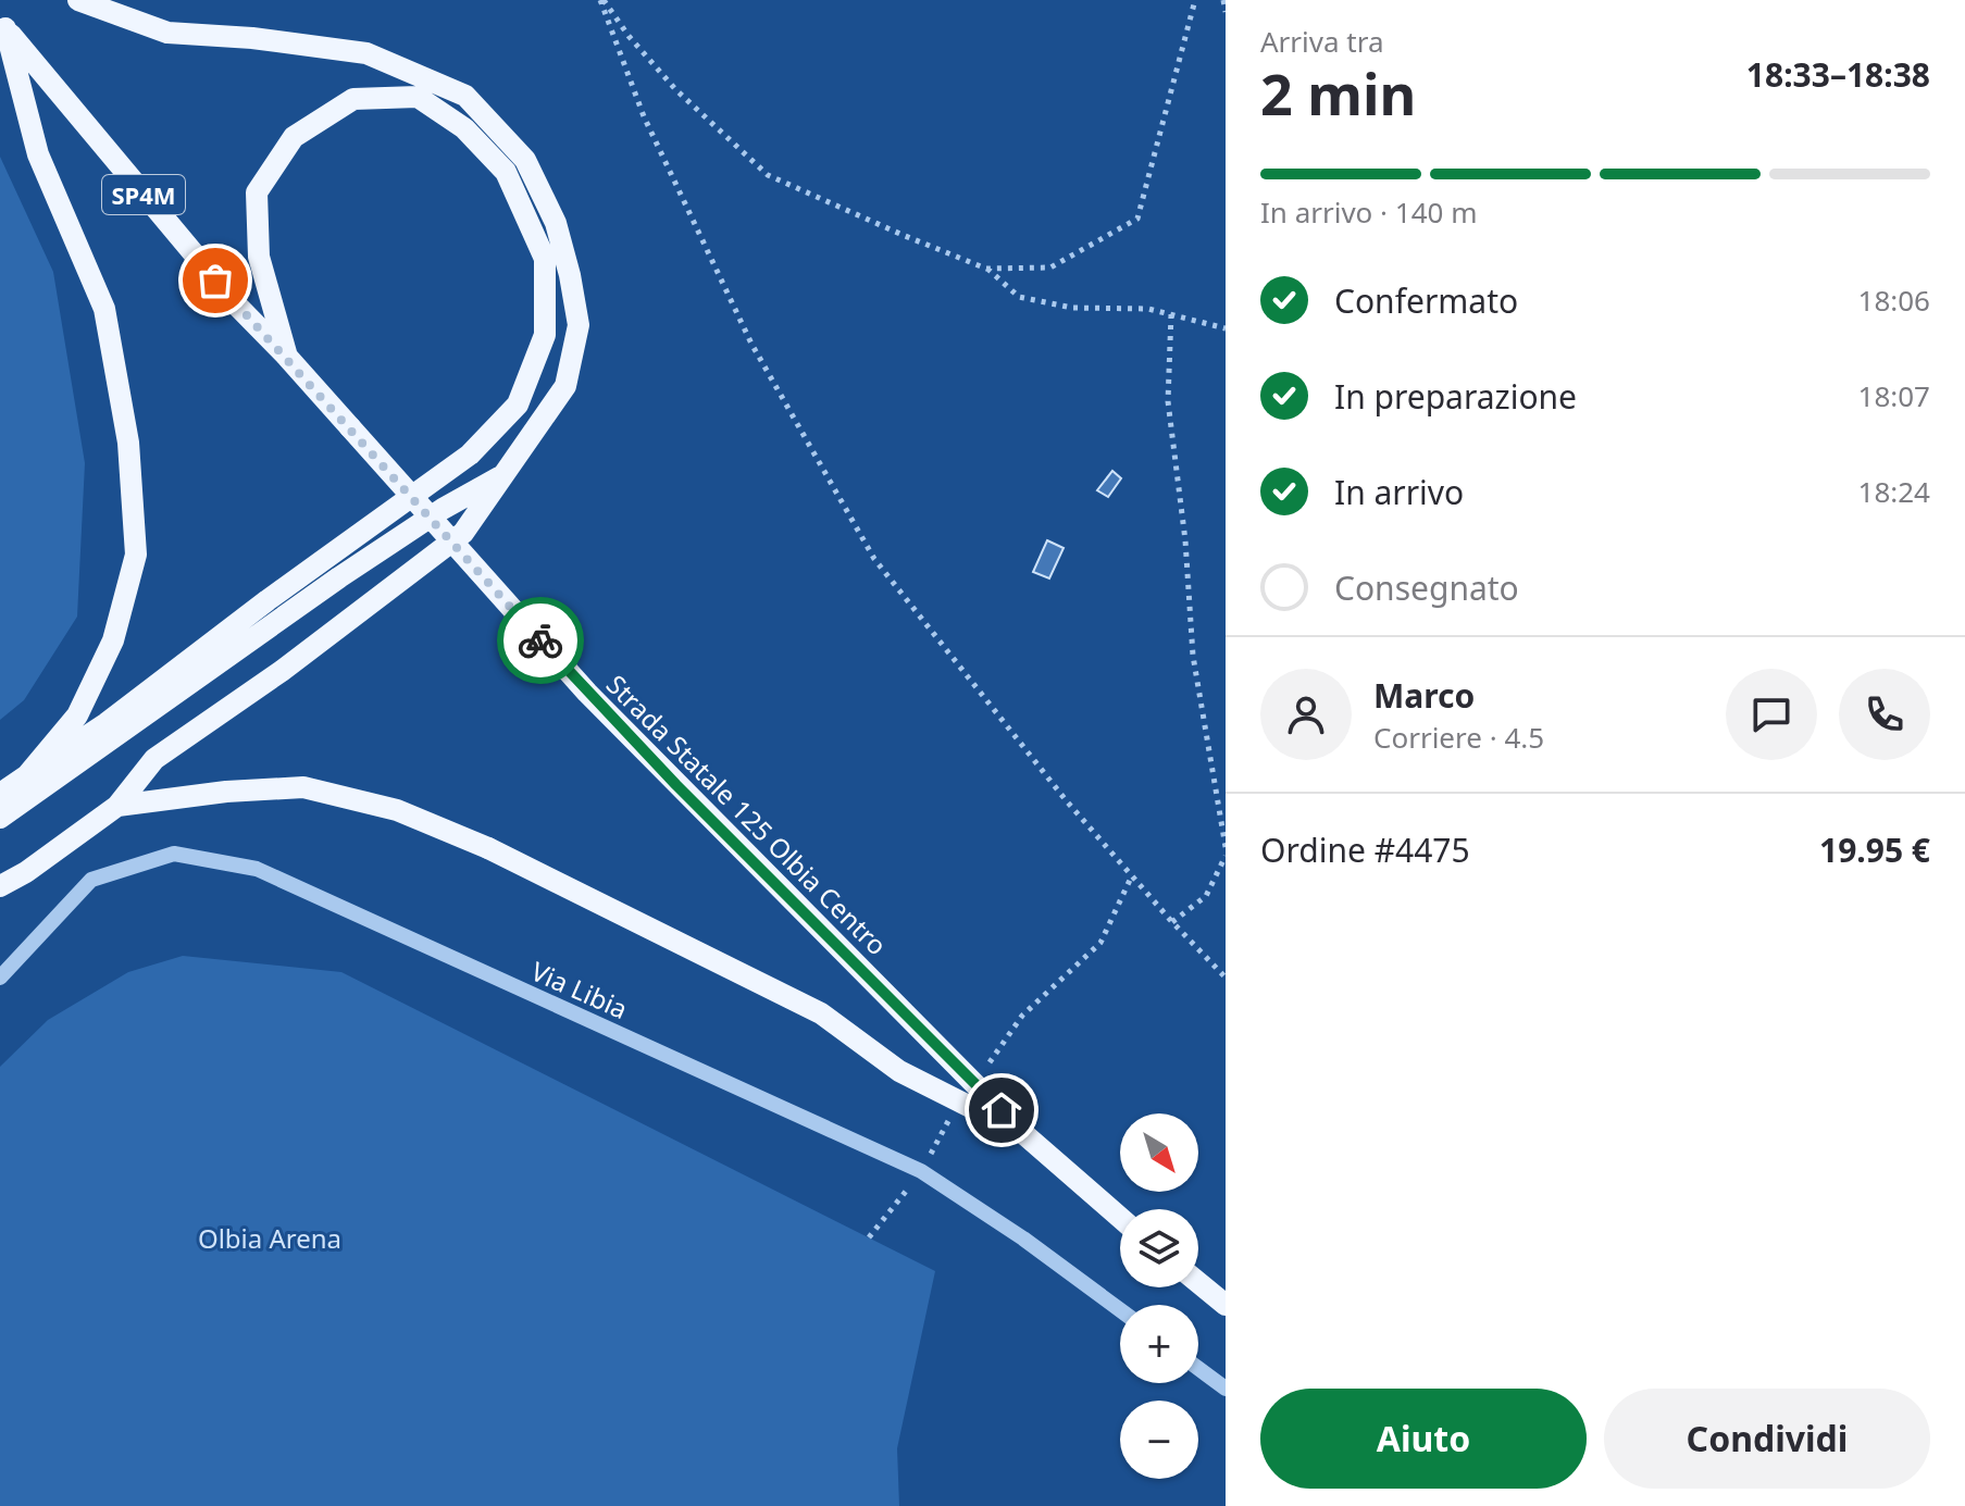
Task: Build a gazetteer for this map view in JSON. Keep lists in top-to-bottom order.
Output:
{
  "streets": {
    "main road": ["SP4M", "Strada Statale 125 Olbia Centro"],
    "street": ["Via Libia"]
  },
  "parks": ["Olbia Arena"],
  "north": "bottom right",
  "page": {
    "heading": ["2 min", "Arriva tra", "18:33–18:38"],
    "panel": [
      "Marco",
      "Corriere · 4.5",
      "Ordine #4475",
      "19.95 €"
    ],
    "bar": "In arrivo · 140 m",
    "list": [
      ["Confermato", "18:06"],
      ["In preparazione", "18:07"],
      ["In arrivo", "18:24"],
      "Consegnato"
    ],
    "map_buttons": ["+", "−"],
    "buttons": ["Aiuto", "Condividi"]
  }
}
